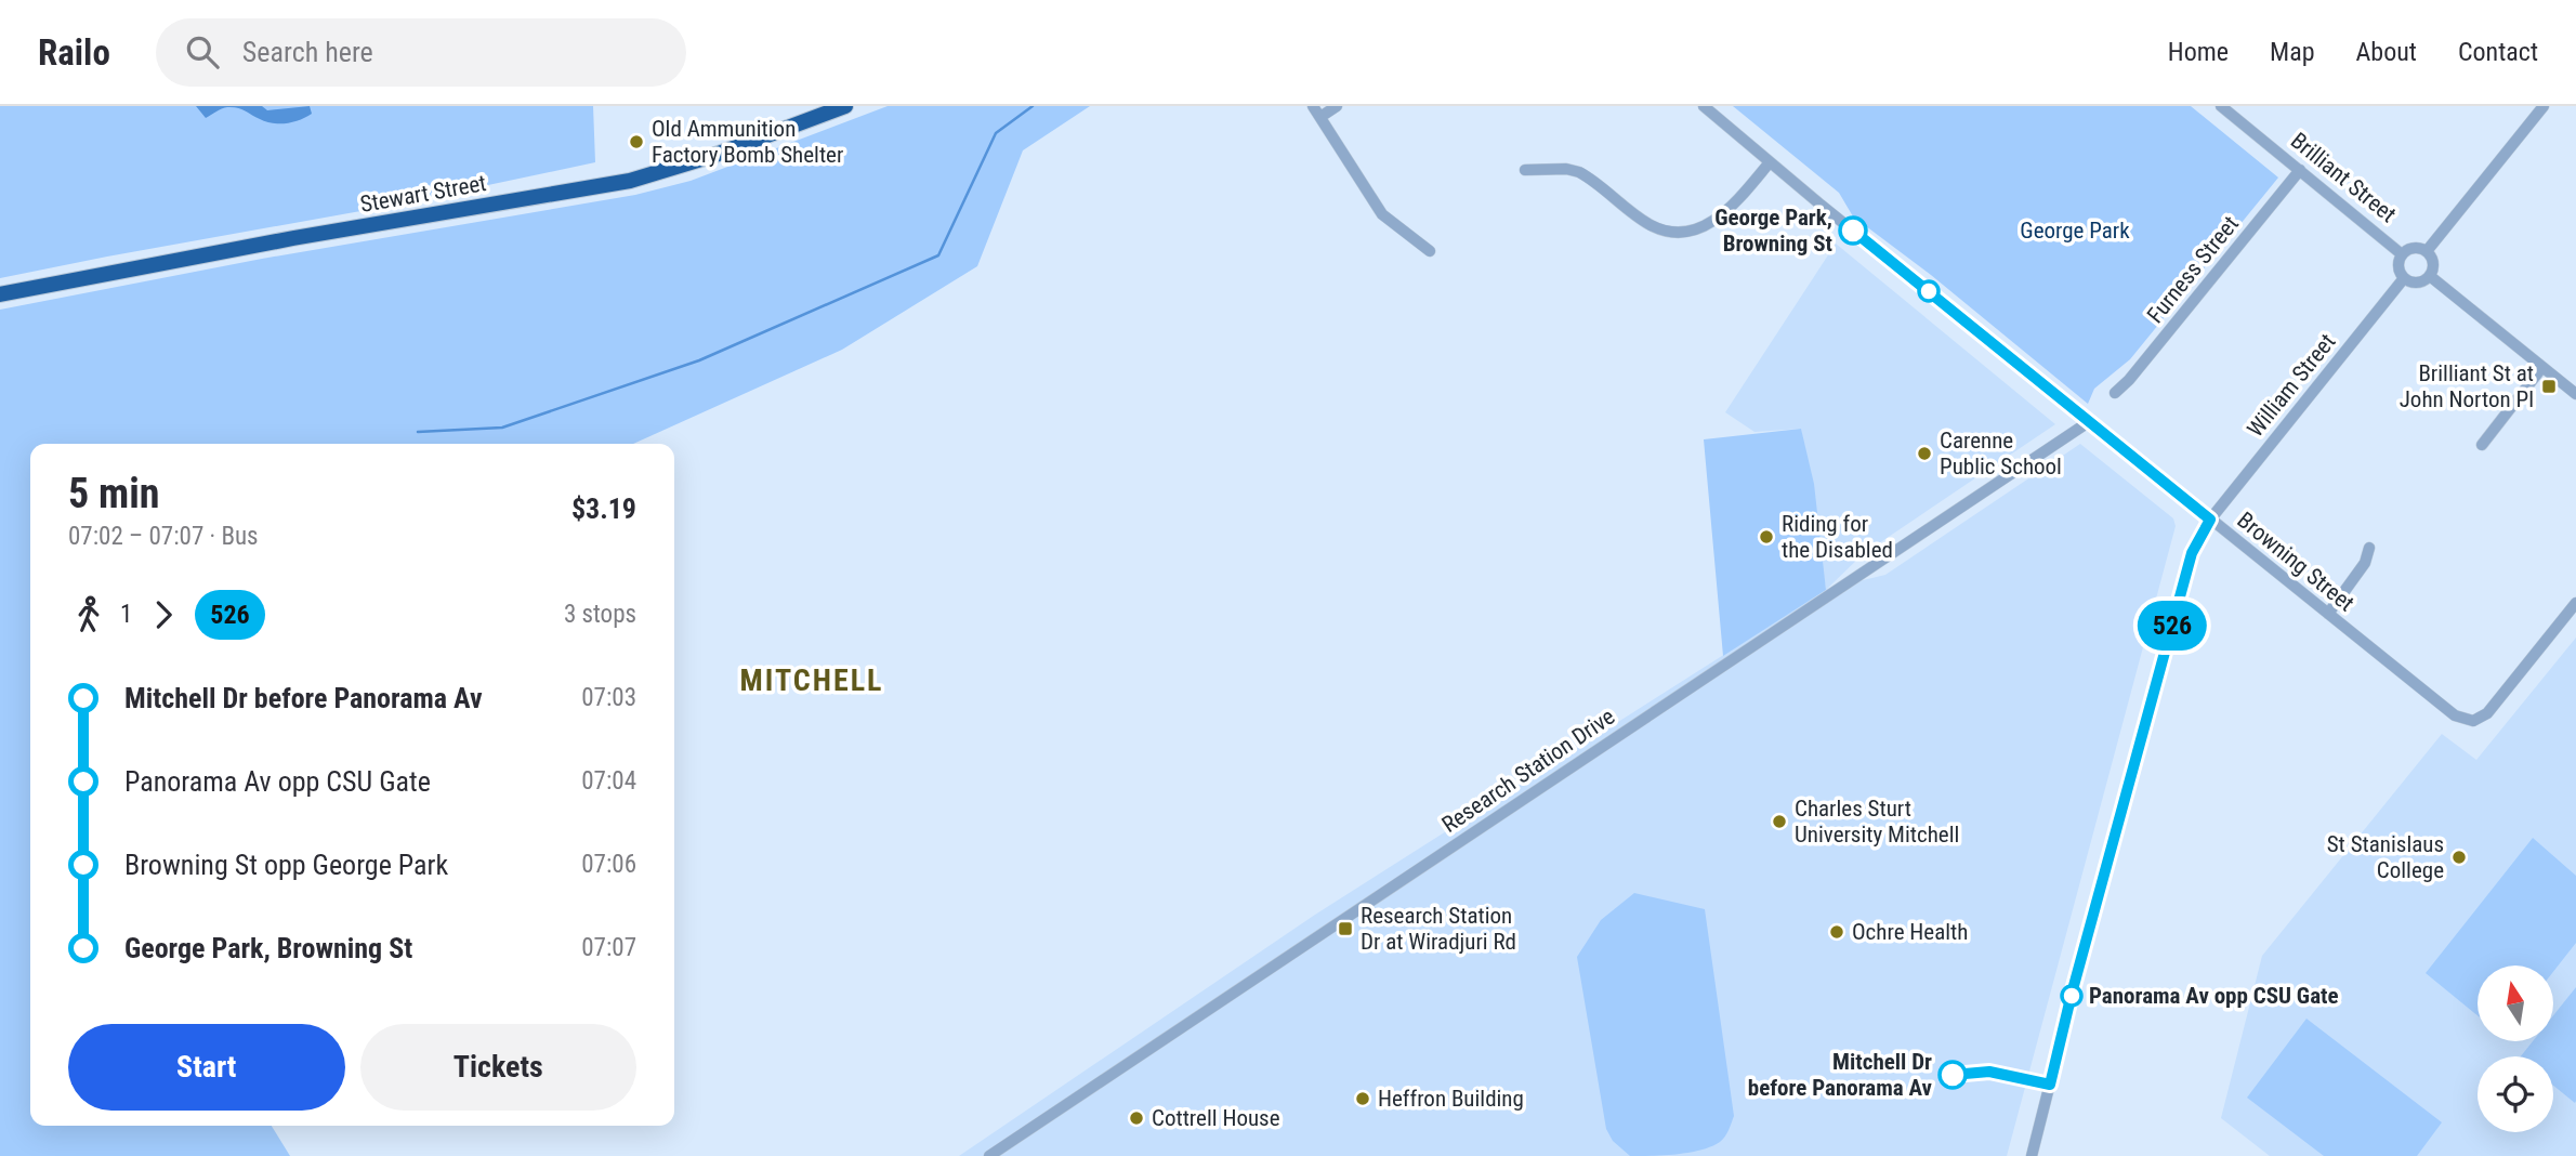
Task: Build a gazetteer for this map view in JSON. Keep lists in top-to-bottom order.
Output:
{
  "streets": {
    "highway": ["Stewart Street"],
    "street": [
      "Brilliant Street",
      "Furness Street",
      "William Street",
      "Browning Street",
      "Research Station Drive"
    ]
  },
  "crossings": [
    ["Brilliant Street", "Furness Street"],
    ["Brilliant Street", "William Street"],
    ["William Street", "Browning Street"],
    ["Browning Street", "Research Station Drive"]
  ],
  "districts": ["MITCHELL"],
  "parks": ["George Park"],
  "places": {
    "other": [
      "Old Ammunition Factory Bomb Shelter",
      "George Park, Browning St",
      "Carenne Public School",
      "Riding for the Disabled",
      "Charles Sturt University Mitchell",
      "St Stanislaus College",
      "Ochre Health",
      "Panorama Av opp CSU Gate",
      "Mitchell Dr before Panorama Av",
      "Heffron Building",
      "Cottrell House"
    ],
    "transit": ["Brilliant St at John Norton Pl", "Research Station Dr at Wiradjuri Rd"]
  },
  "lines": ["bus line 526"],
  "north": "top",
  "page": {
    "header": "Railo",
    "search": "Search here",
    "nav": [
      "Home",
      "Map",
      "About",
      "Contact"
    ],
    "on_map": "526",
    "heading": ["5 min", "07:02 – 07:07 · Bus", "$3.19"],
    "legs": ["1", "526", "3 stops"],
    "list": [
      {
        "name": "Mitchell Dr before Panorama Av",
        "value": "07:03"
      },
      {
        "name": "Panorama Av opp CSU Gate",
        "value": "07:04"
      },
      {
        "name": "Browning St opp George Park",
        "value": "07:06"
      },
      {
        "name": "George Park, Browning St",
        "value": "07:07"
      }
    ],
    "buttons": ["Start", "Tickets"]
  }
}
